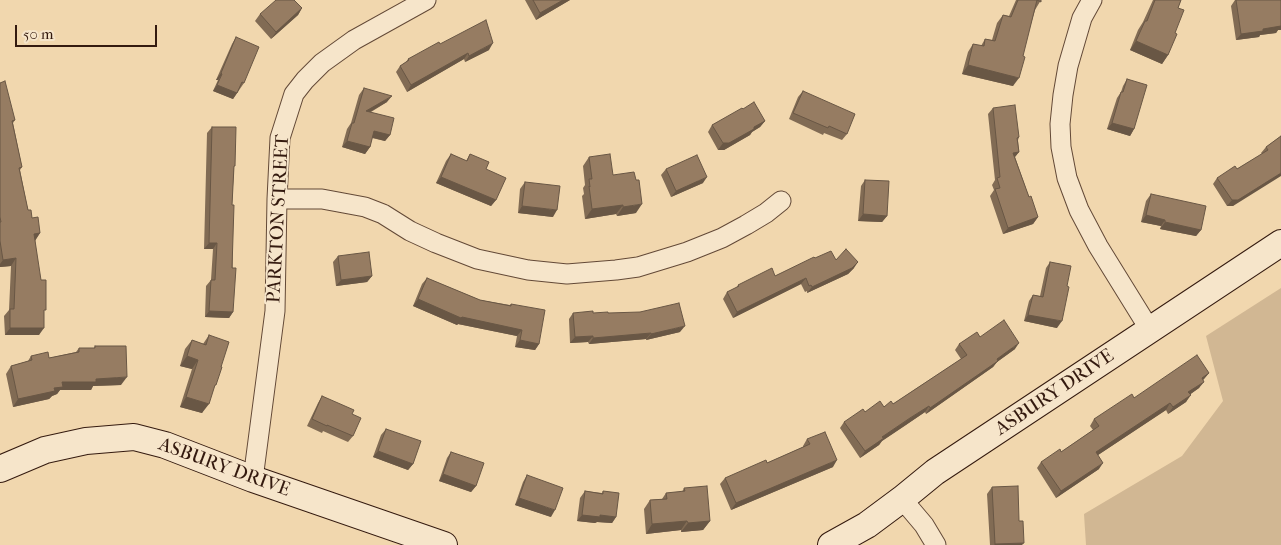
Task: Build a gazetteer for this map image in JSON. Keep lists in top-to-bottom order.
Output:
{
  "streets": {
    "street": ["PARKTON STREET", "ASBURY DRIVE"]
  },
  "crossings": [
    ["PARKTON STREET", "ASBURY DRIVE"]
  ],
  "scale_bar": "50 m"
}
